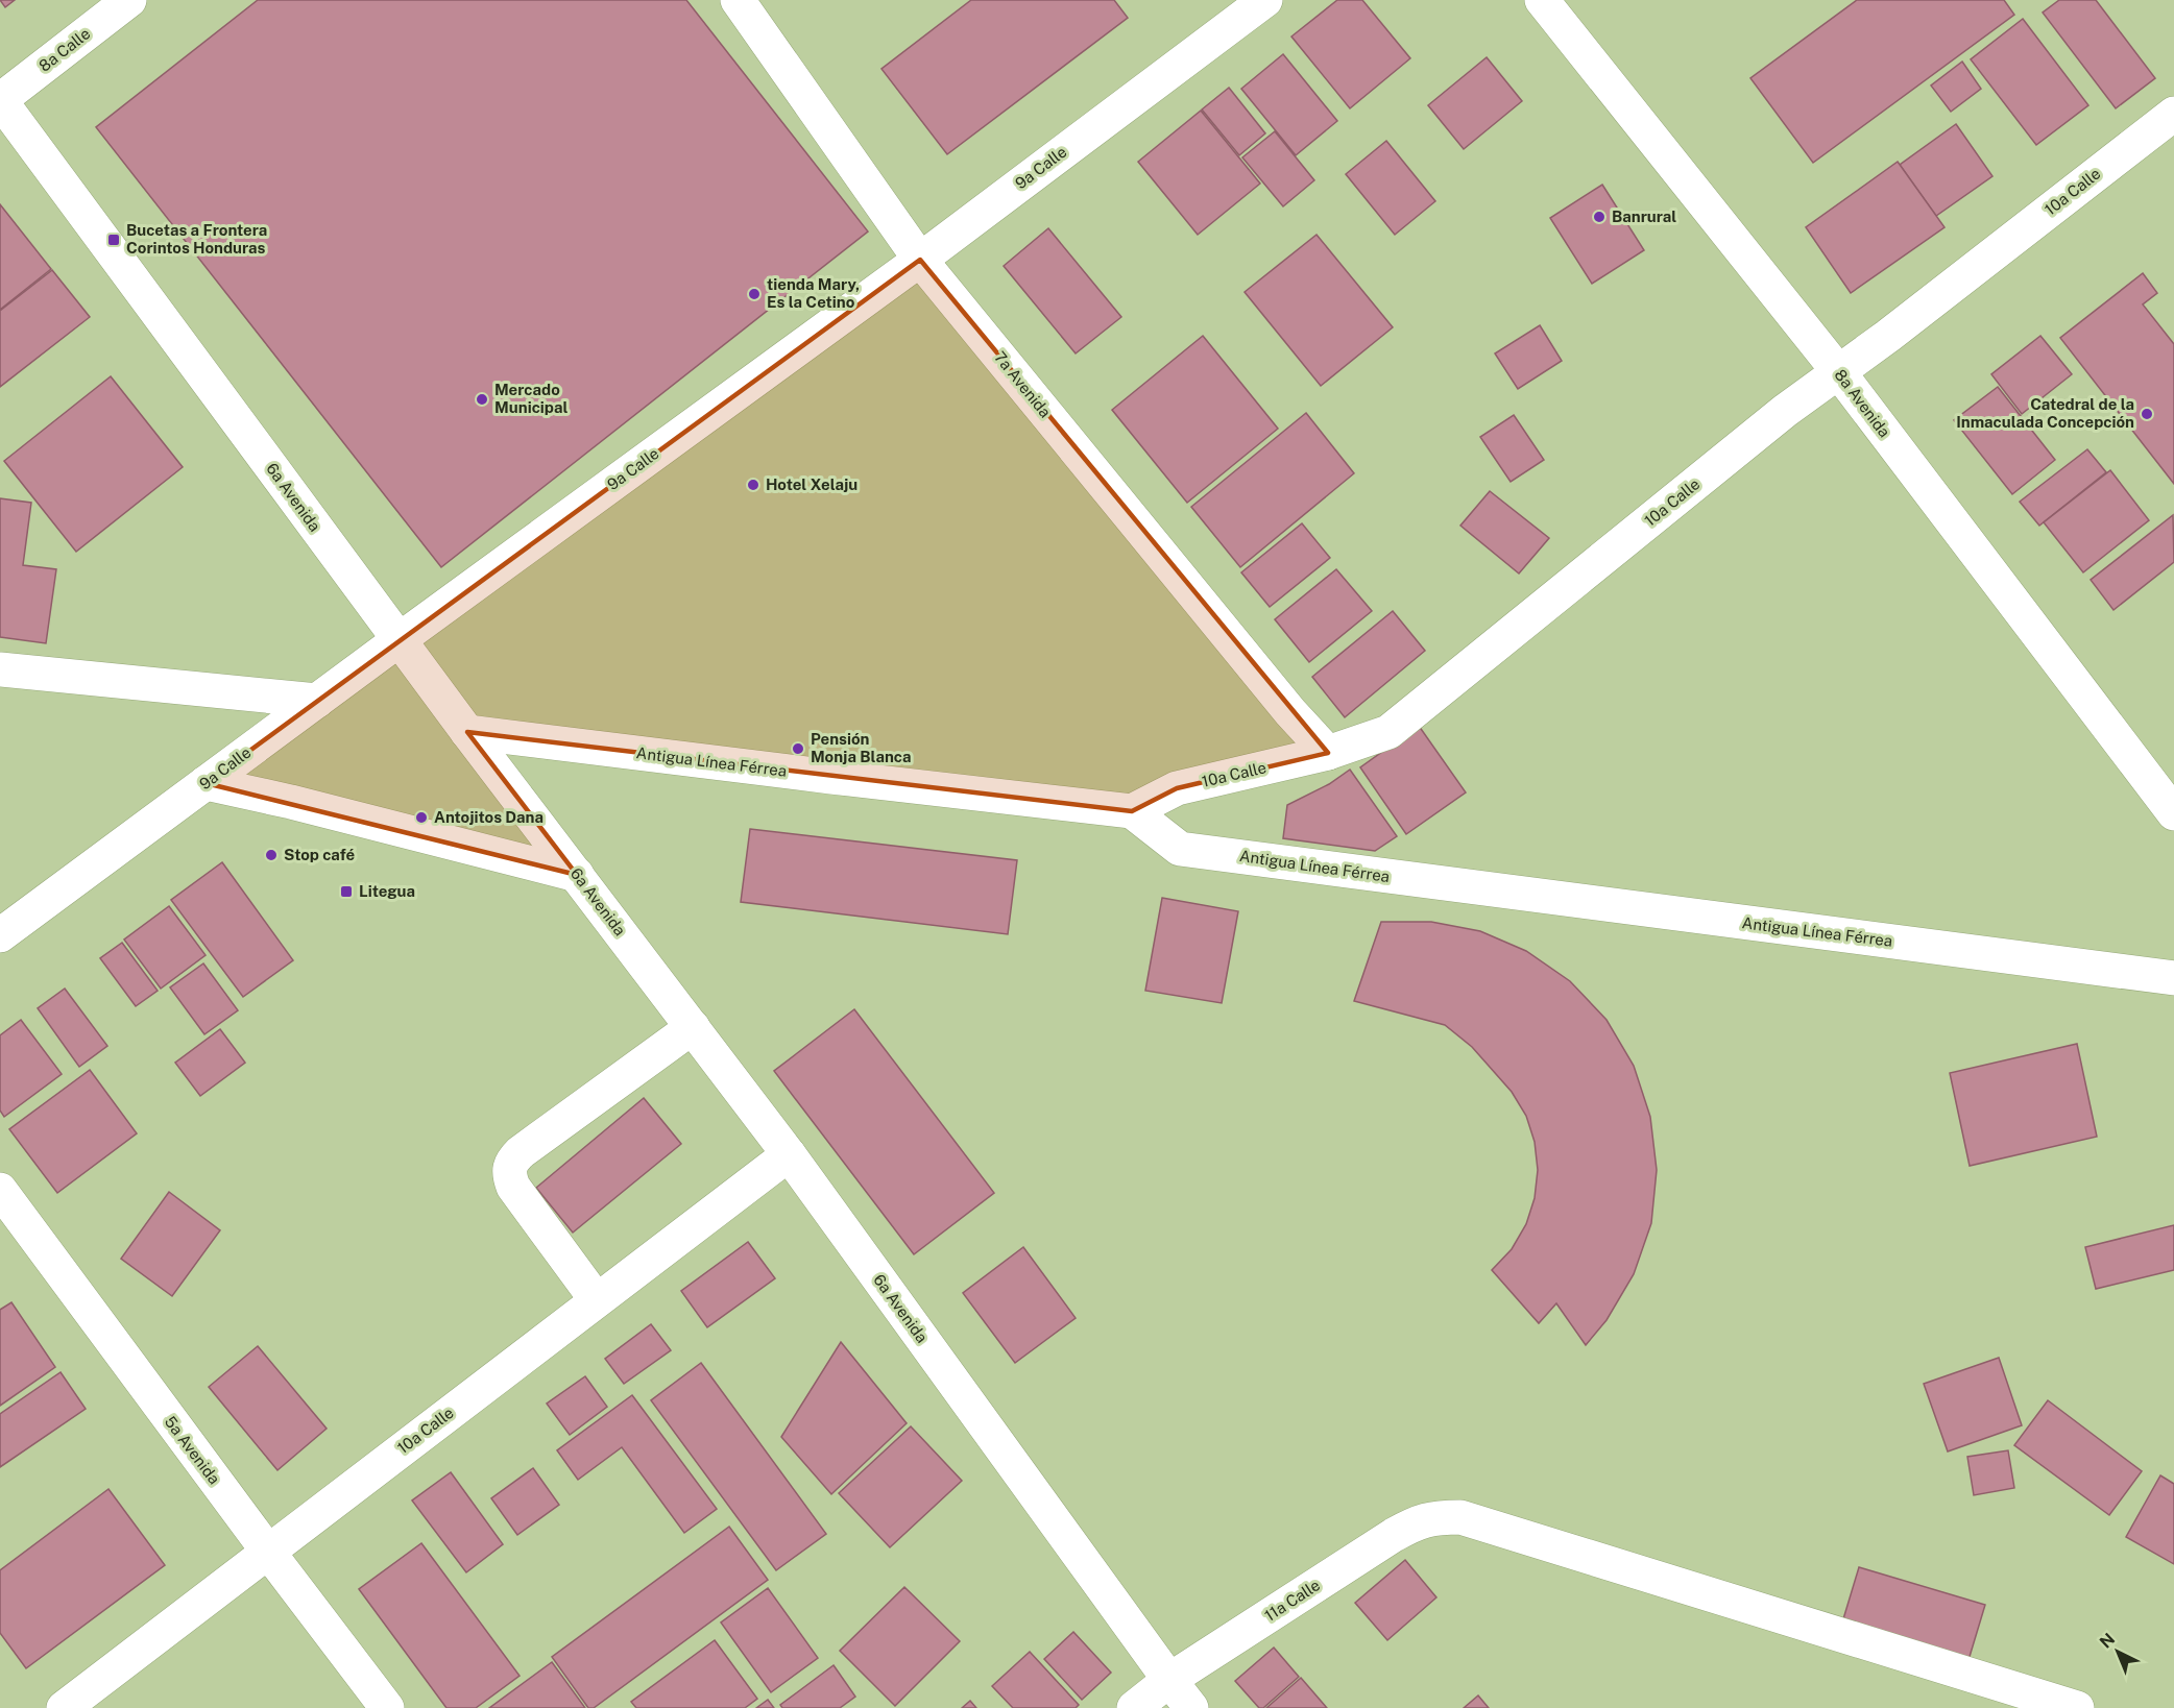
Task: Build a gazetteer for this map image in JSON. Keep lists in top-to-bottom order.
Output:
{
  "streets": {
    "street": [
      "8a Calle",
      "9a Calle",
      "10a Calle",
      "7a Avenida",
      "8a Avenida",
      "6a Avenida",
      "Antigua Línea Férrea",
      "5a Avenida",
      "11a Calle"
    ]
  },
  "crossings": [
    ["8a Calle", "6a Avenida"],
    ["9a Calle", "7a Avenida"],
    ["9a Calle", "6a Avenida"],
    ["10a Calle", "7a Avenida"],
    ["10a Calle", "8a Avenida"],
    ["10a Calle", "6a Avenida"],
    ["10a Calle", "Antigua Línea Férrea"],
    ["10a Calle", "5a Avenida"],
    ["6a Avenida", "Antigua Línea Férrea"],
    ["6a Avenida", "11a Calle"]
  ],
  "places": {
    "other": [
      "Banrural",
      "tienda Mary, Es la Cetino",
      "Mercado Municipal",
      "Catedral de la Inmaculada Concepción",
      "Hotel Xelaju",
      "Pensión Monja Blanca",
      "Antojitos Dana",
      "Stop café"
    ],
    "transit": ["Bucetas a Frontera Corintos Honduras", "Litegua"]
  },
  "north": "top left"
}
